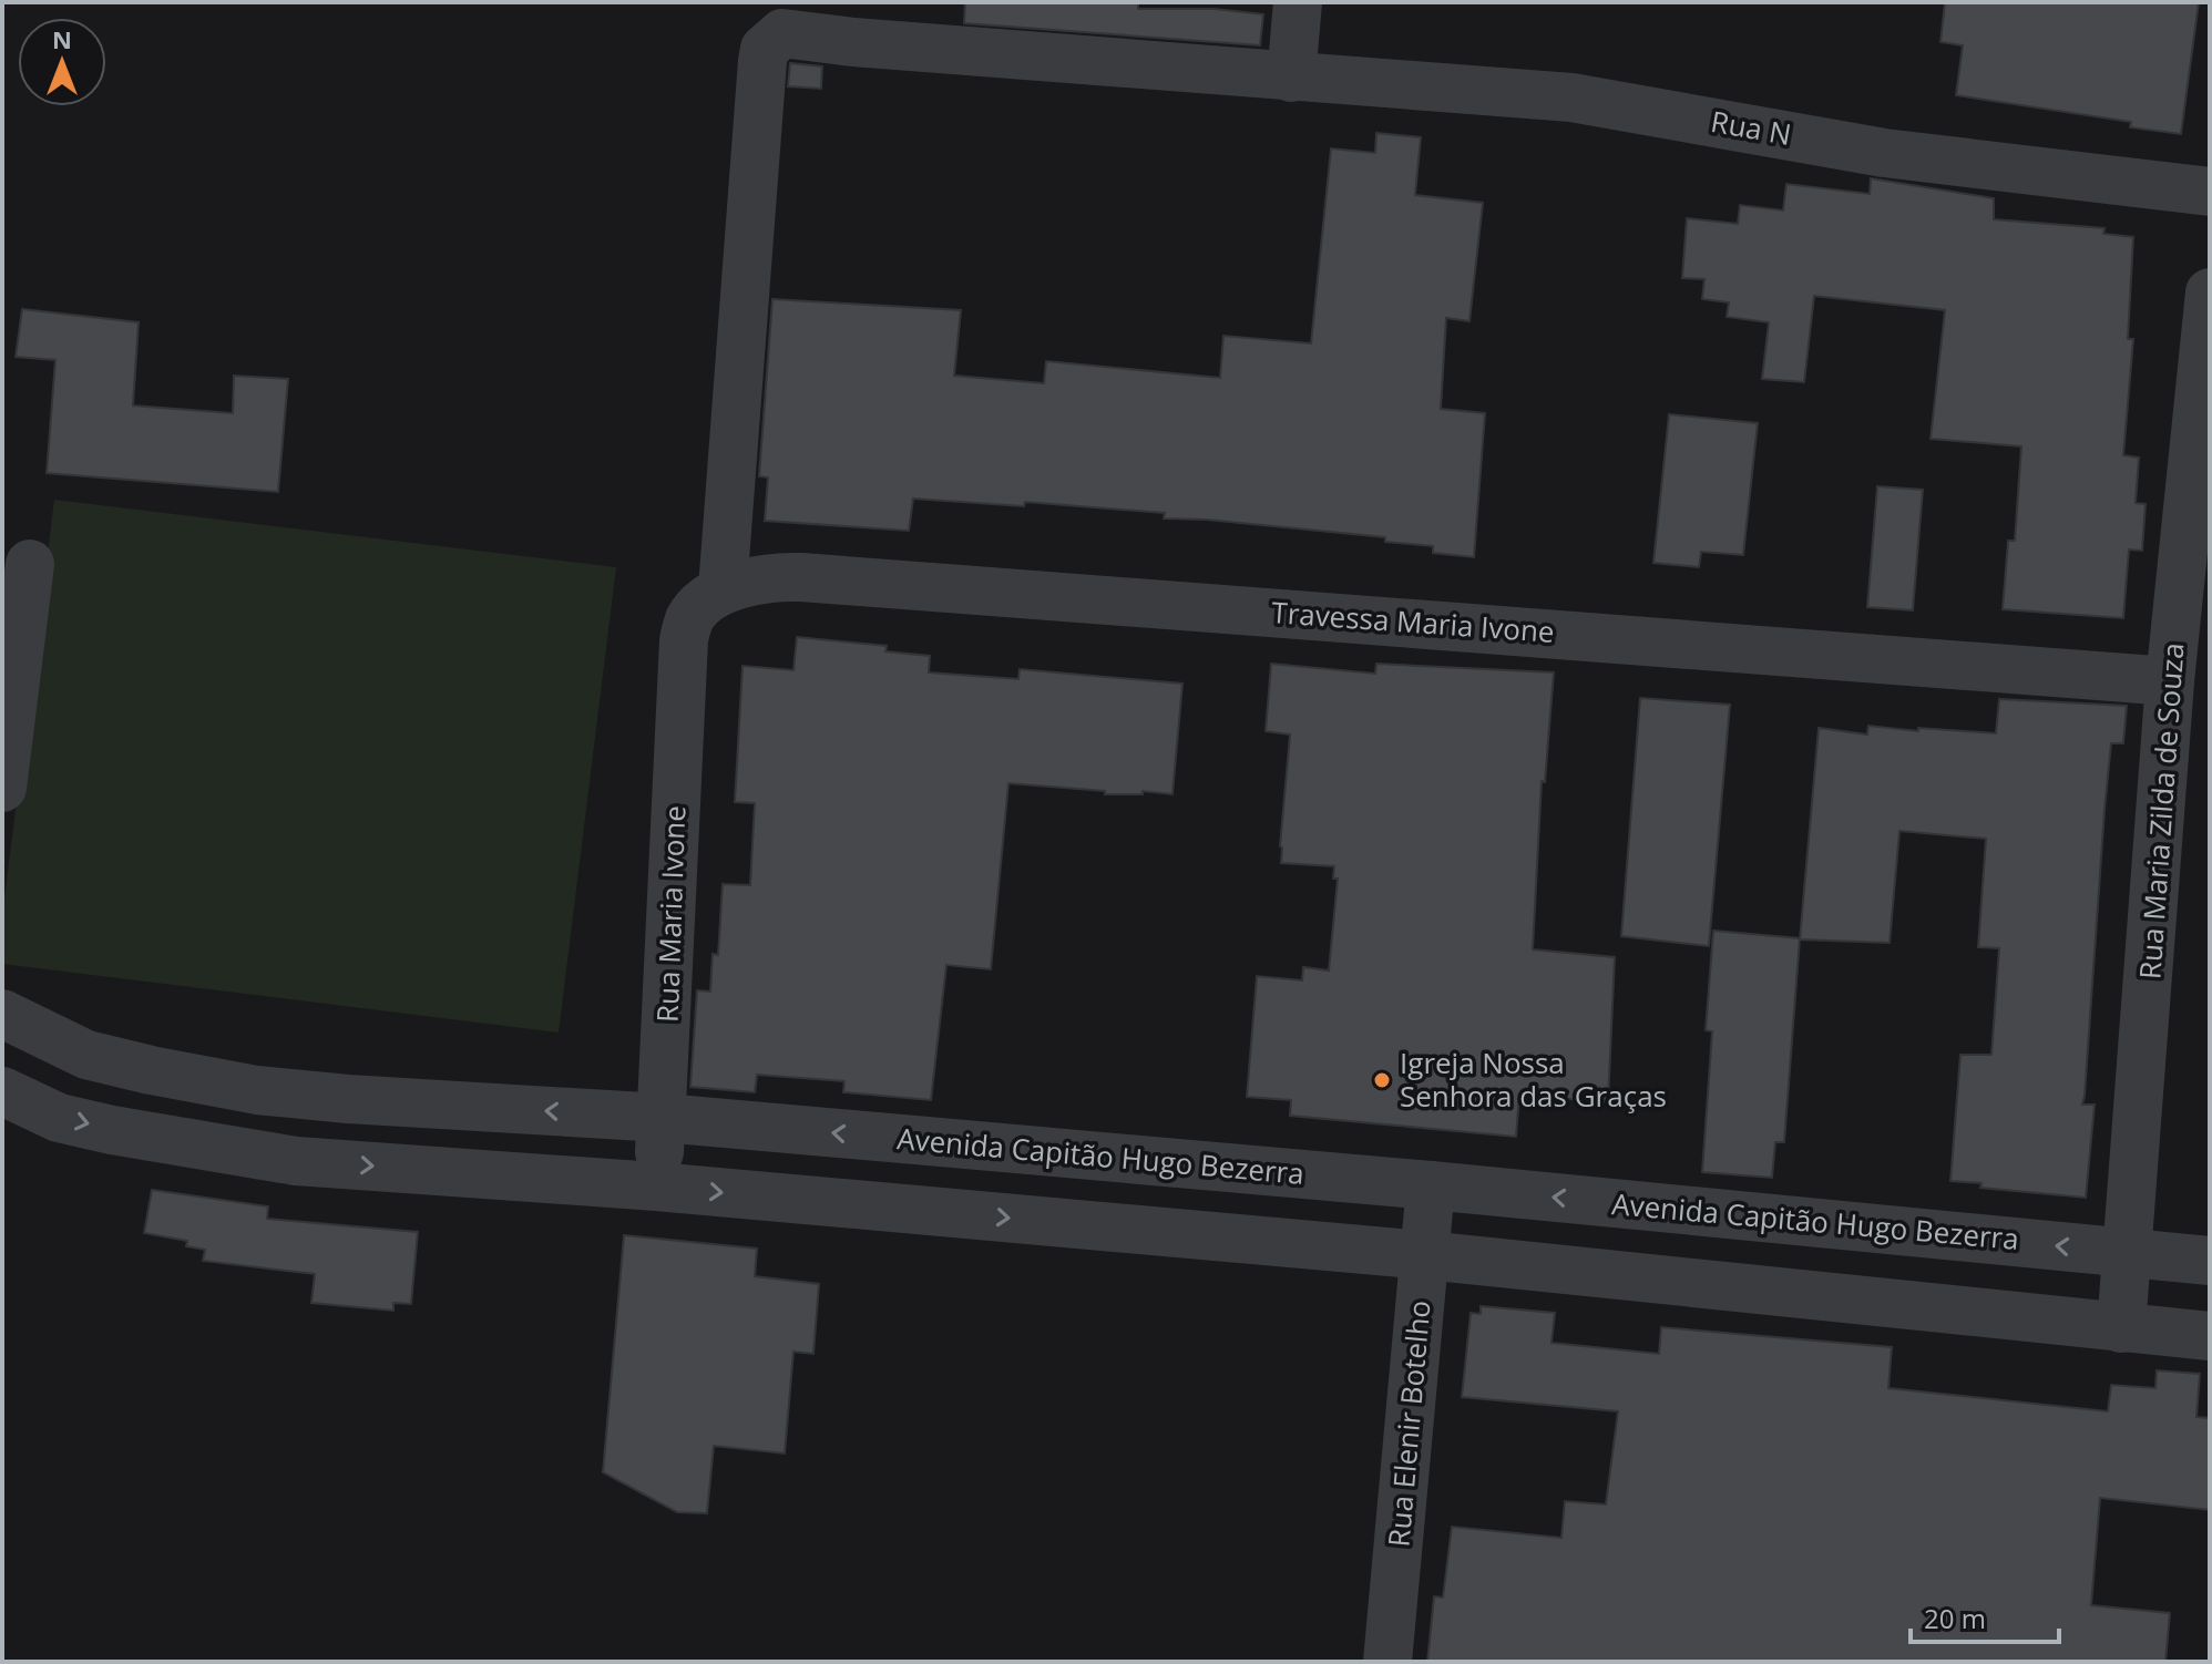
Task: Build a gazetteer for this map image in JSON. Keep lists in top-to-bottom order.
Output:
{
  "streets": {
    "street": [
      "Rua N",
      "Travessa Maria Ivone",
      "Rua Maria Zilda de Souza",
      "Rua Maria Ivone",
      "Avenida Capitão Hugo Bezerra",
      "Rua Elenir Botelho"
    ]
  },
  "crossings": [
    ["Rua N", "Travessa Maria Ivone"],
    ["Travessa Maria Ivone", "Rua Maria Zilda de Souza"],
    ["Travessa Maria Ivone", "Rua Maria Ivone"],
    ["Rua Maria Zilda de Souza", "Avenida Capitão Hugo Bezerra"],
    ["Rua Maria Ivone", "Avenida Capitão Hugo Bezerra"],
    ["Avenida Capitão Hugo Bezerra", "Rua Elenir Botelho"]
  ],
  "places": ["Igreja Nossa Senhora das Graças"],
  "scale_bar": "20 m",
  "north": "top"
}
